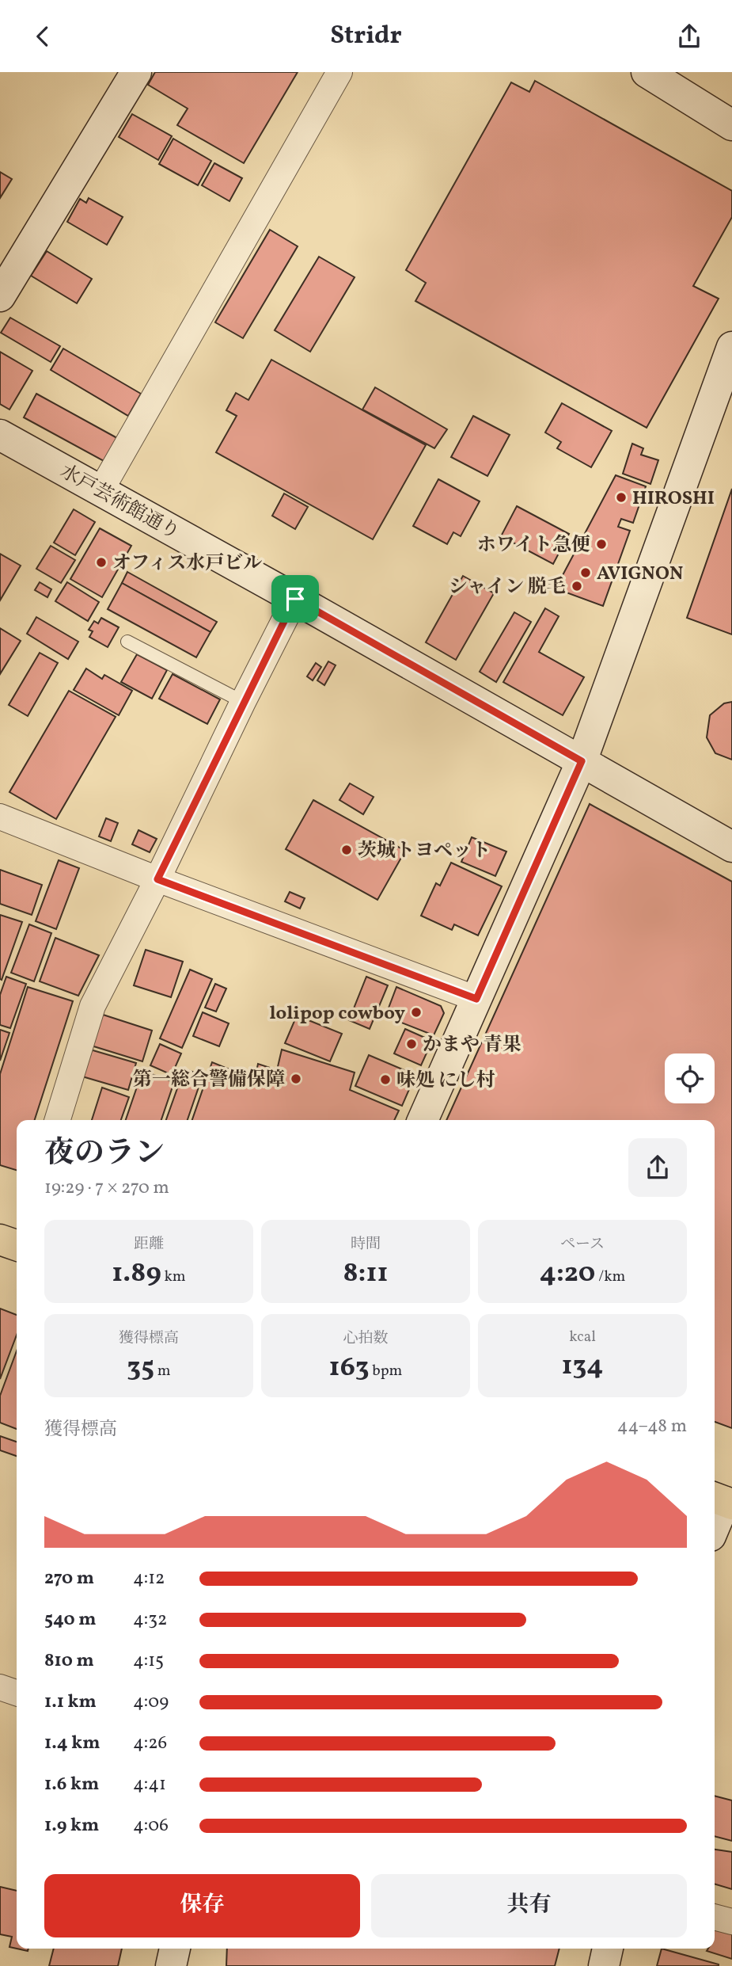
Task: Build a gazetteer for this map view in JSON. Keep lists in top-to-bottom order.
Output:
{
  "streets": {
    "street": ["水戸芸術館通り"]
  },
  "places": [
    "HIROSHI",
    "ホワイト急便",
    "オフィス水戸ビル",
    "AVIGNON",
    "シャイン 脱毛",
    "茨城トヨペット",
    "lolipop cowboy",
    "かまや 青果",
    "第一総合警備保障",
    "味処 にし村"
  ],
  "page": {
    "header": "Stridr",
    "heading": ["夜のラン", "19:29 · 7 × 270 m"],
    "stats": [
      ["距離", "1.89 km"],
      ["時間", "8:11"],
      ["ペース", "4:20 /km"],
      ["獲得標高", "35 m"],
      ["心拍数", "163 bpm"],
      ["kcal", "134"]
    ],
    "chart": ["獲得標高", "44–48 m"],
    "list": [
      {
        "name": "270 m",
        "note": "4:12"
      },
      {
        "name": "540 m",
        "note": "4:32"
      },
      {
        "name": "810 m",
        "note": "4:15"
      },
      {
        "name": "1.1 km",
        "note": "4:09"
      },
      {
        "name": "1.4 km",
        "note": "4:26"
      },
      {
        "name": "1.6 km",
        "note": "4:41"
      },
      {
        "name": "1.9 km",
        "note": "4:06"
      }
    ],
    "buttons": ["保存", "共有"]
  }
}
